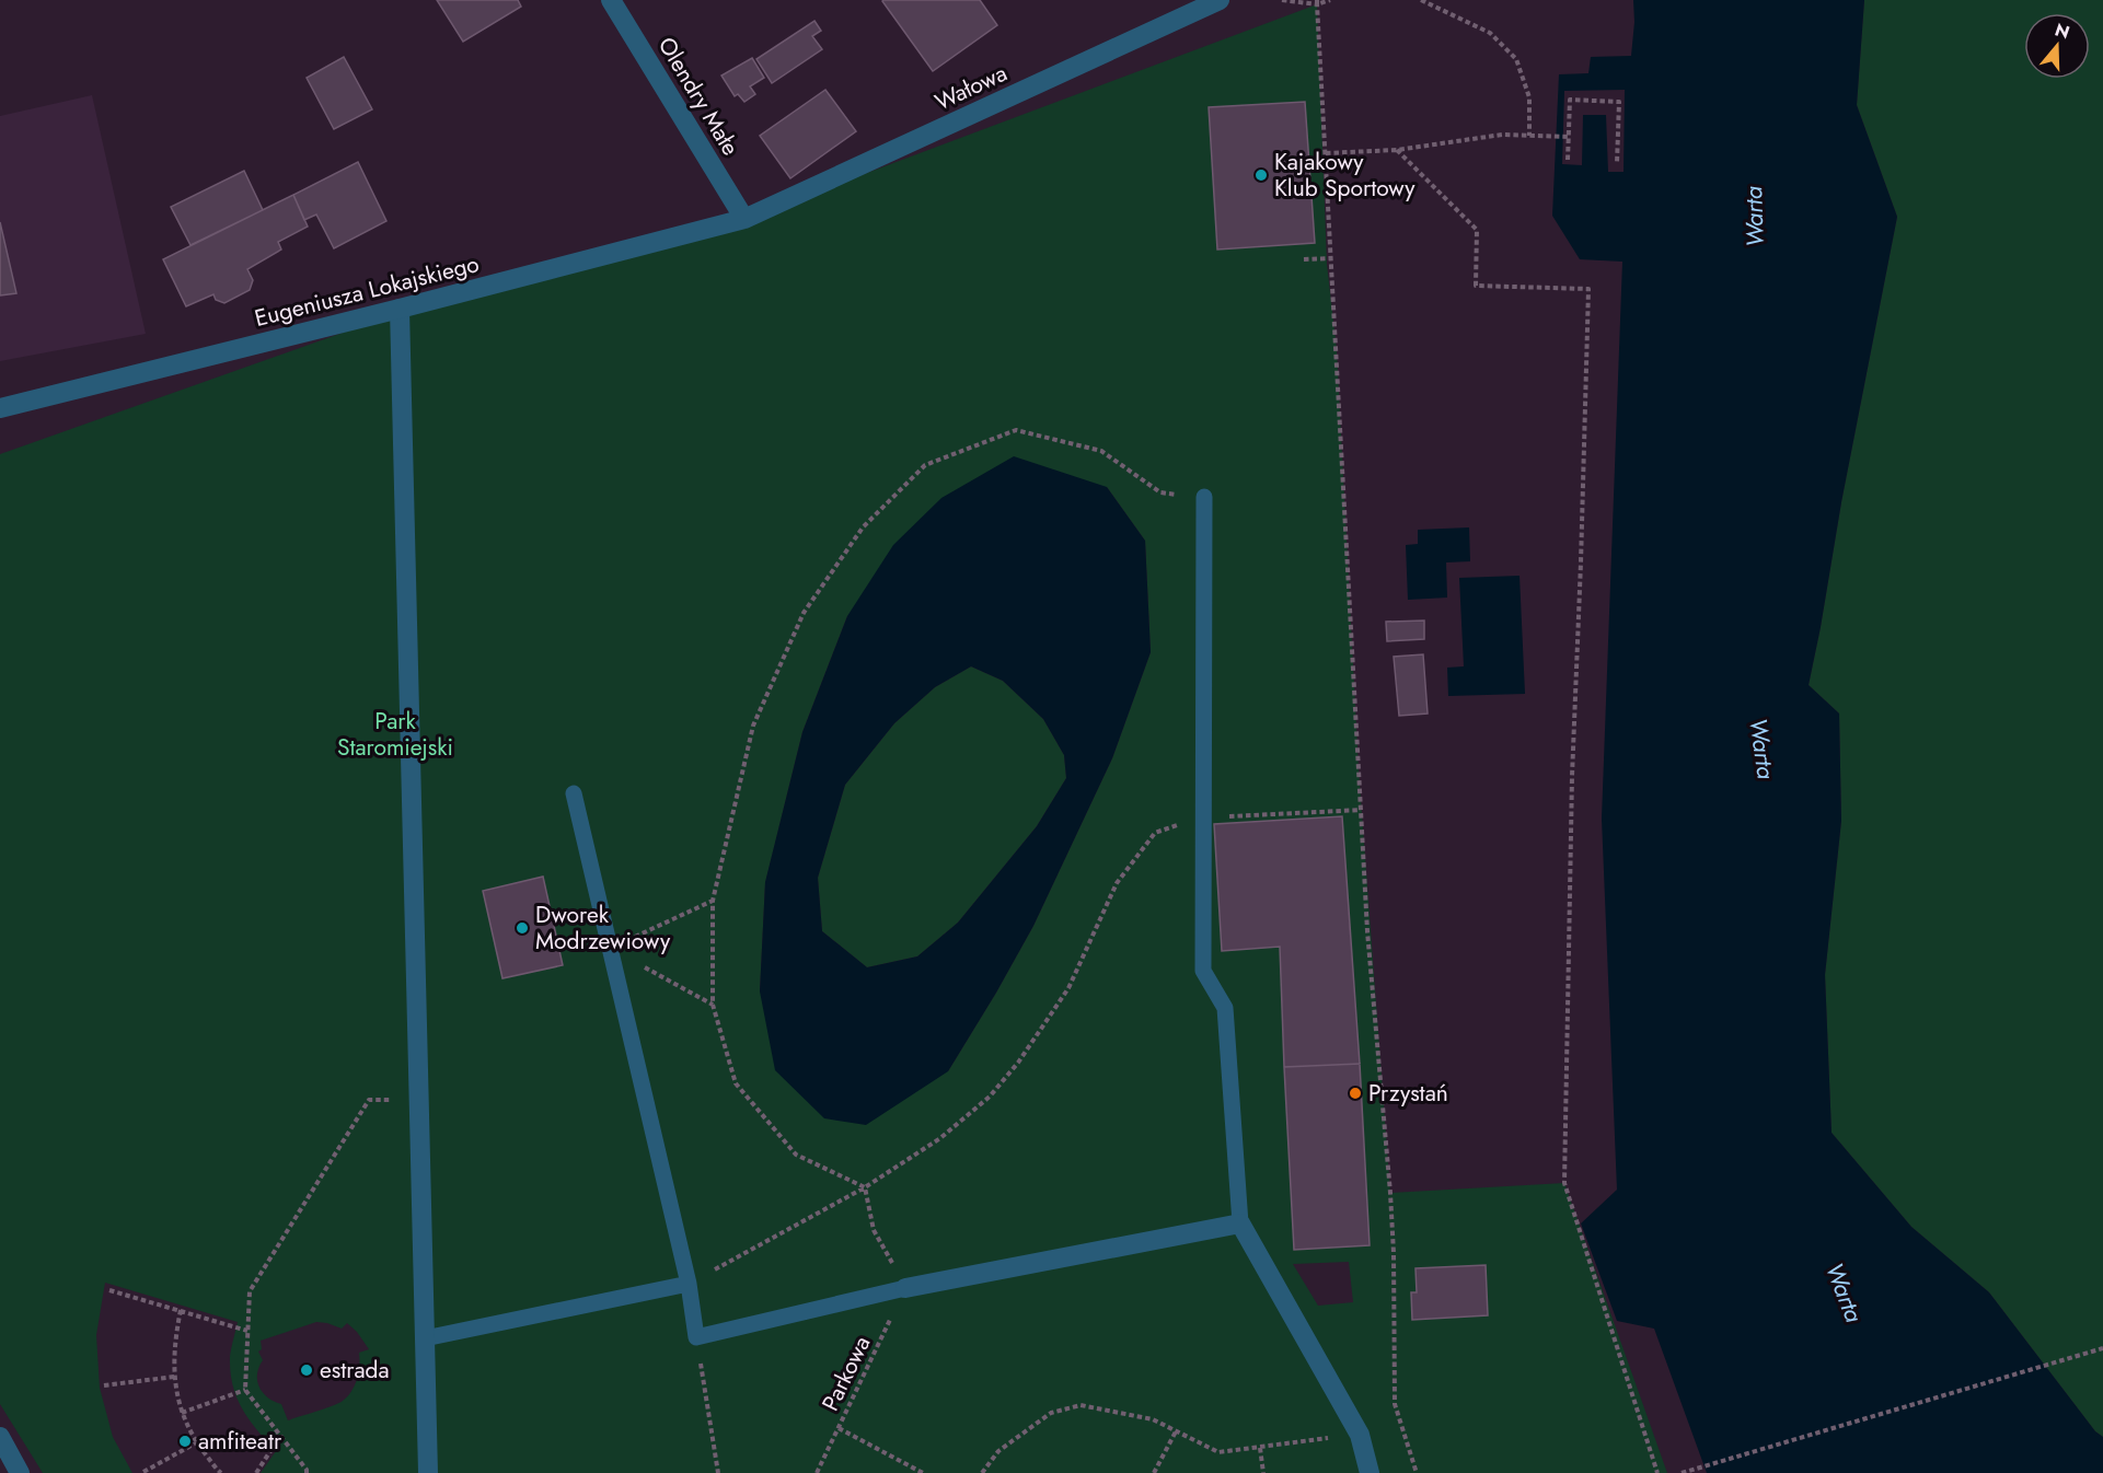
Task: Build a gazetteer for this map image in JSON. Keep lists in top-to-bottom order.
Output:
{
  "streets": {
    "street": ["Wałowa", "Olendry Małe", "Eugeniusza Lokajskiego"],
    "path": ["Parkowa"]
  },
  "crossings": [
    ["Wałowa", "Olendry Małe"],
    ["Wałowa", "Eugeniusza Lokajskiego"],
    ["Olendry Małe", "Eugeniusza Lokajskiego"]
  ],
  "water": ["Warta"],
  "parks": ["Park Staromiejski"],
  "places": [
    "Kajakowy Klub Sportowy",
    "Dworek Modrzewiowy",
    "Przystań",
    "estrada",
    "amfiteatr"
  ],
  "north": "top"
}
